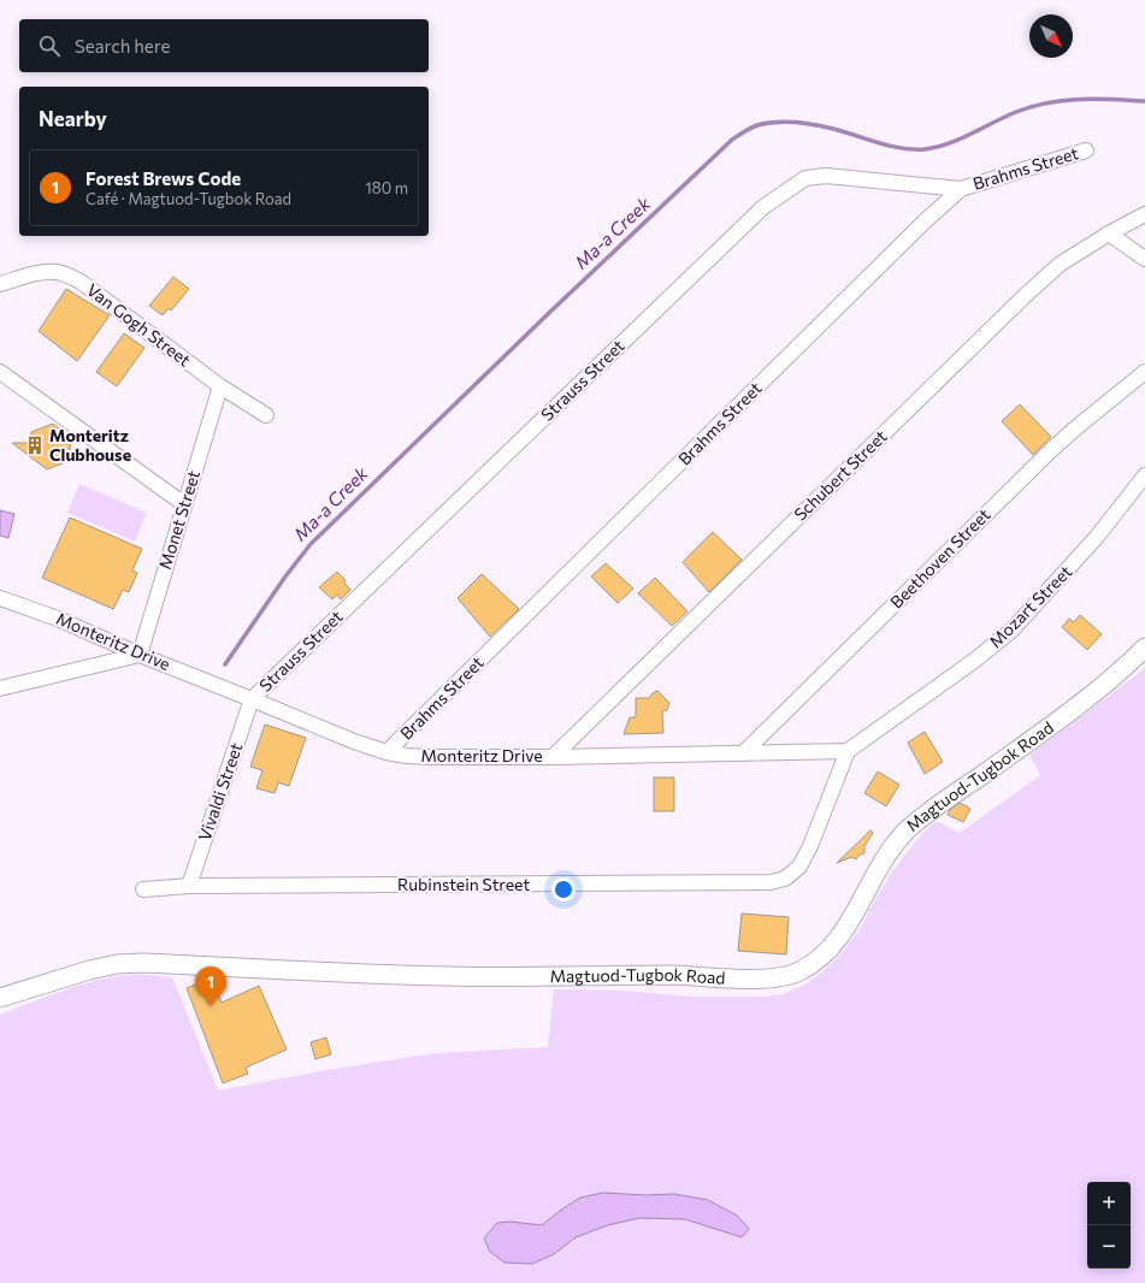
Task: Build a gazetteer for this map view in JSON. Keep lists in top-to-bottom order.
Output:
{
  "streets": {
    "main road": ["Magtuod-Tugbok Road"],
    "street": [
      "Brahms Street",
      "Van Gogh Street",
      "Strauss Street",
      "Schubert Street",
      "Monet Street",
      "Beethoven Street",
      "Mozart Street",
      "Monteritz Drive",
      "Vivaldi Street",
      "Rubinstein Street"
    ]
  },
  "crossings": [
    ["Brahms Street", "Strauss Street"],
    ["Brahms Street", "Monteritz Drive"],
    ["Van Gogh Street", "Monet Street"],
    ["Strauss Street", "Monteritz Drive"],
    ["Strauss Street", "Vivaldi Street"],
    ["Schubert Street", "Monteritz Drive"],
    ["Monet Street", "Monteritz Drive"],
    ["Beethoven Street", "Monteritz Drive"],
    ["Mozart Street", "Monteritz Drive"],
    ["Mozart Street", "Rubinstein Street"],
    ["Monteritz Drive", "Vivaldi Street"],
    ["Monteritz Drive", "Rubinstein Street"],
    ["Vivaldi Street", "Rubinstein Street"]
  ],
  "water": ["Ma-a Creek"],
  "places": {
    "building": ["Monteritz Clubhouse"]
  },
  "north": "bottom right",
  "page": {
    "search": "Search here",
    "heading": "Nearby",
    "list": [
      {
        "mark": "1",
        "name": "Forest Brews Code",
        "note": "Café · Magtuod-Tugbok Road",
        "value": "180 m"
      }
    ],
    "pins": "1",
    "map_buttons": ["+", "−"]
  }
}
